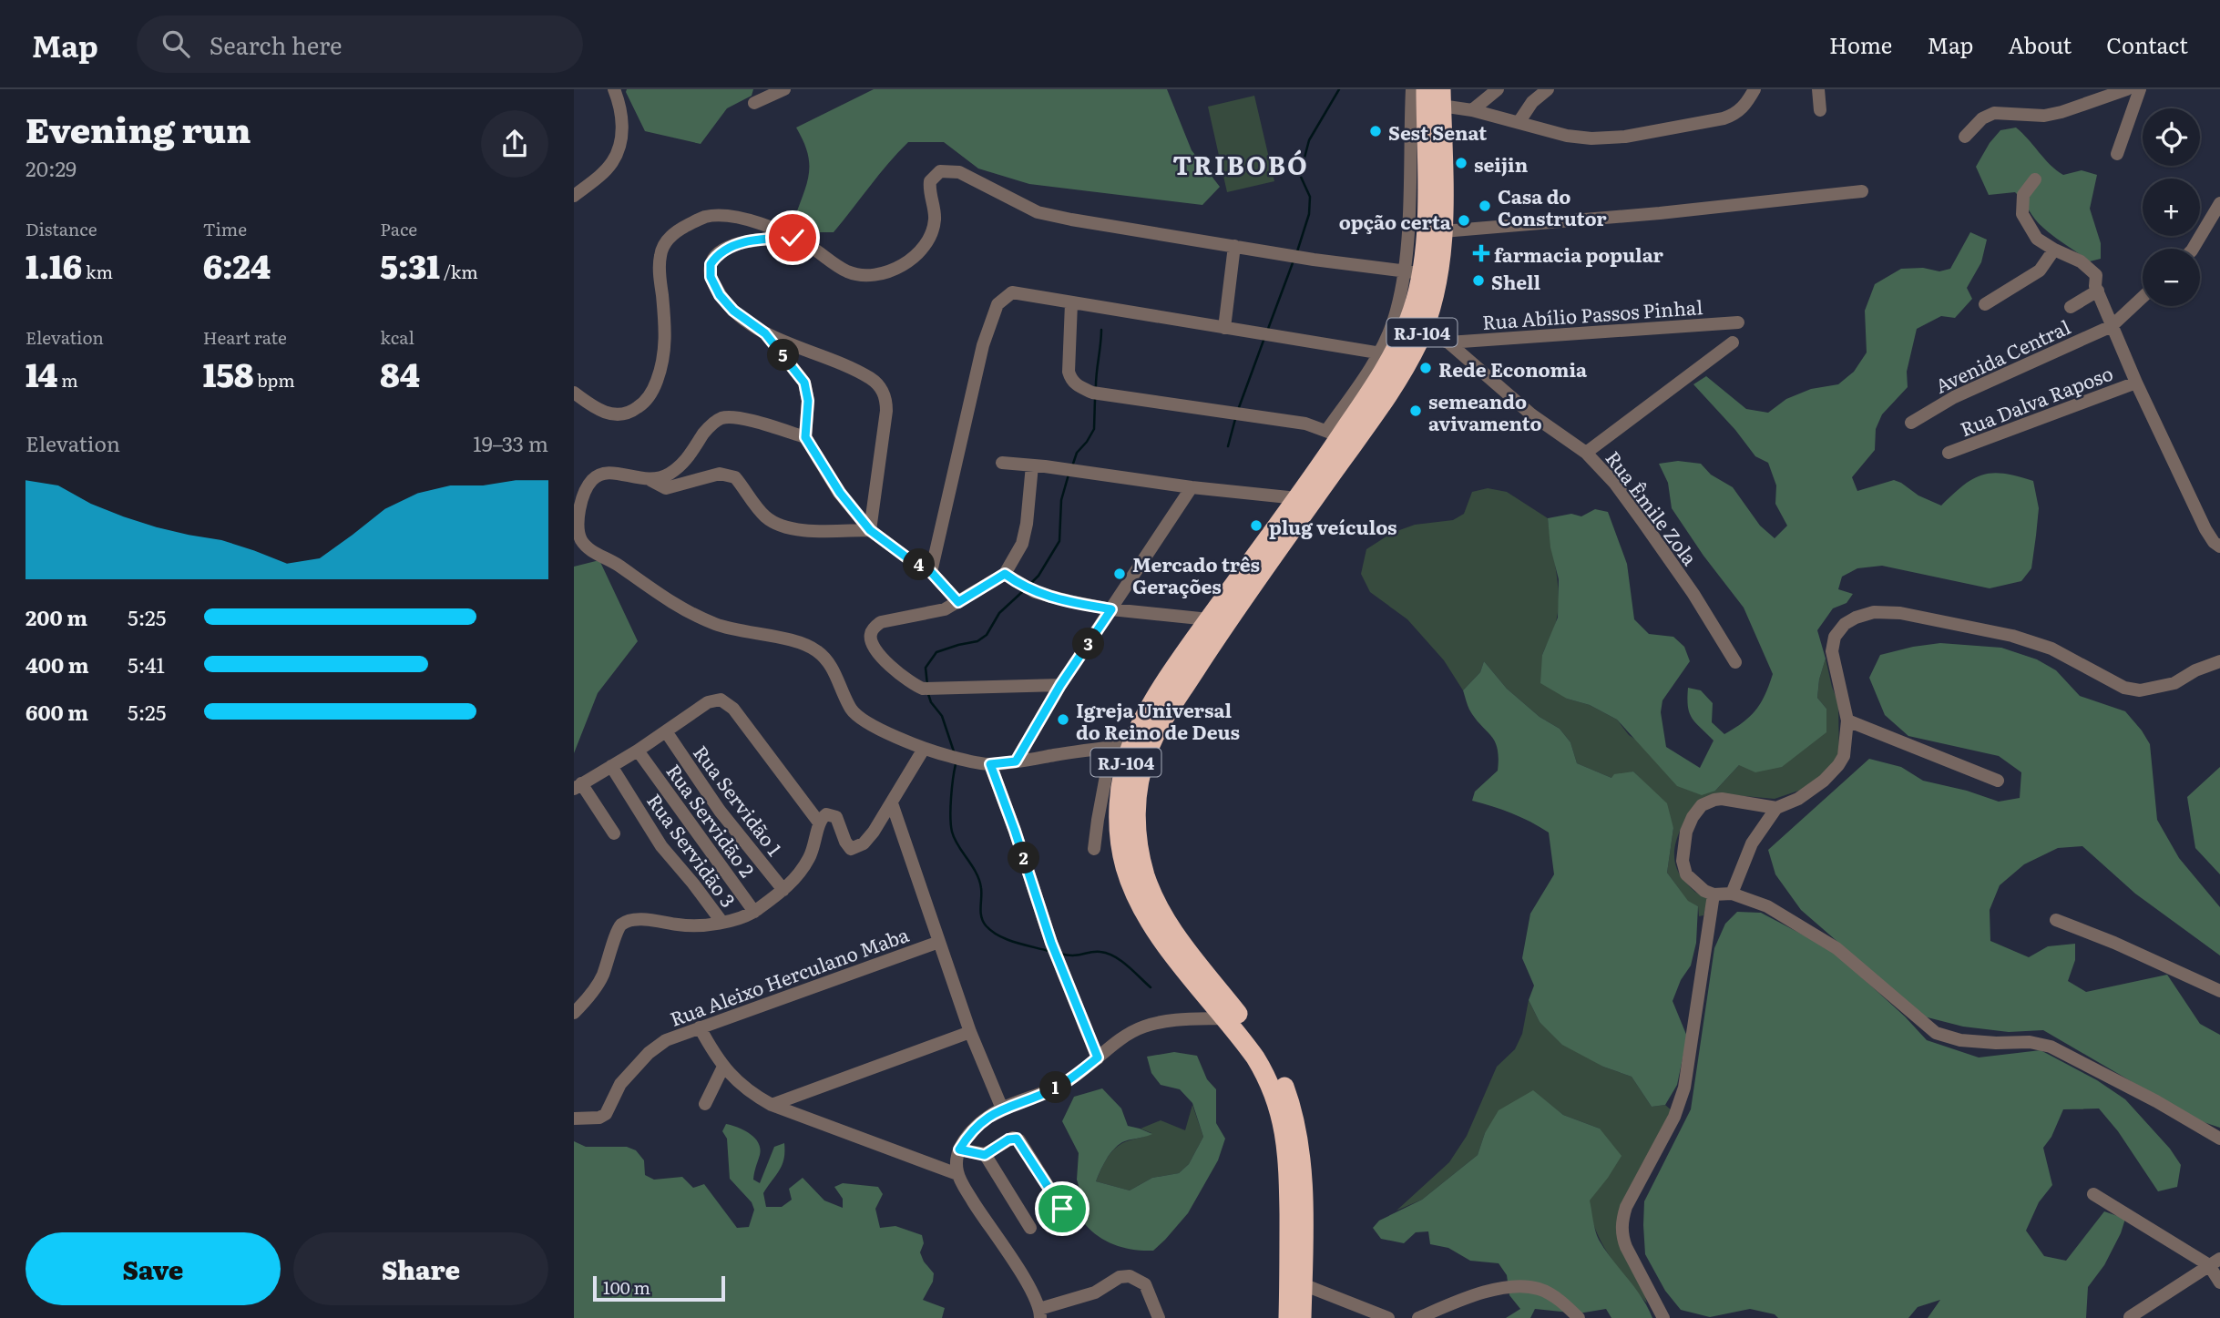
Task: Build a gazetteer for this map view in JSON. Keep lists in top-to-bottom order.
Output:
{
  "streets": {
    "highway": ["RJ-104"],
    "street": [
      "Rua Abílio Passos Pinhal",
      "Avenida Central",
      "Rua Dalva Raposo",
      "Rua Êmile Zola",
      "Rua Servidão 1",
      "Rua Servidão 2",
      "Rua Servidão 3",
      "Rua Aleixo Herculano Maba"
    ]
  },
  "crossings": [
    ["Rua Abílio Passos Pinhal", "Rua Êmile Zola"],
    ["RJ-104", "Rua Êmile Zola"]
  ],
  "districts": ["TRIBOBÓ"],
  "places": {
    "other": [
      "Sest Senat",
      "seijin",
      "Casa do Construtor",
      "opção certa",
      "Shell",
      "Rede Economia",
      "semeando avivamento",
      "plug veículos",
      "Mercado três Gerações",
      "Igreja Universal do Reino de Deus"
    ],
    "health": ["farmacia popular"]
  },
  "scale_bar": "100 m",
  "page": {
    "header": "Map",
    "search": "Search here",
    "nav": [
      "Home",
      "Map",
      "About",
      "Contact"
    ],
    "heading": ["Evening run", "20:29"],
    "map_buttons": ["+", "−"],
    "stats": [
      ["Distance", "1.16 km"],
      ["Time", "6:24"],
      ["Pace", "5:31 /km"],
      ["Elevation", "14 m"],
      ["Heart rate", "158 bpm"],
      ["kcal", "84"]
    ],
    "pins": [
      "5",
      "4",
      "3",
      "2",
      "1"
    ],
    "chart": ["Elevation", "19–33 m"],
    "list": [
      {
        "name": "200 m",
        "note": "5:25"
      },
      {
        "name": "400 m",
        "note": "5:41"
      },
      {
        "name": "600 m",
        "note": "5:25"
      }
    ],
    "buttons": ["Save", "Share"],
    "scale": "100 m"
  }
}
